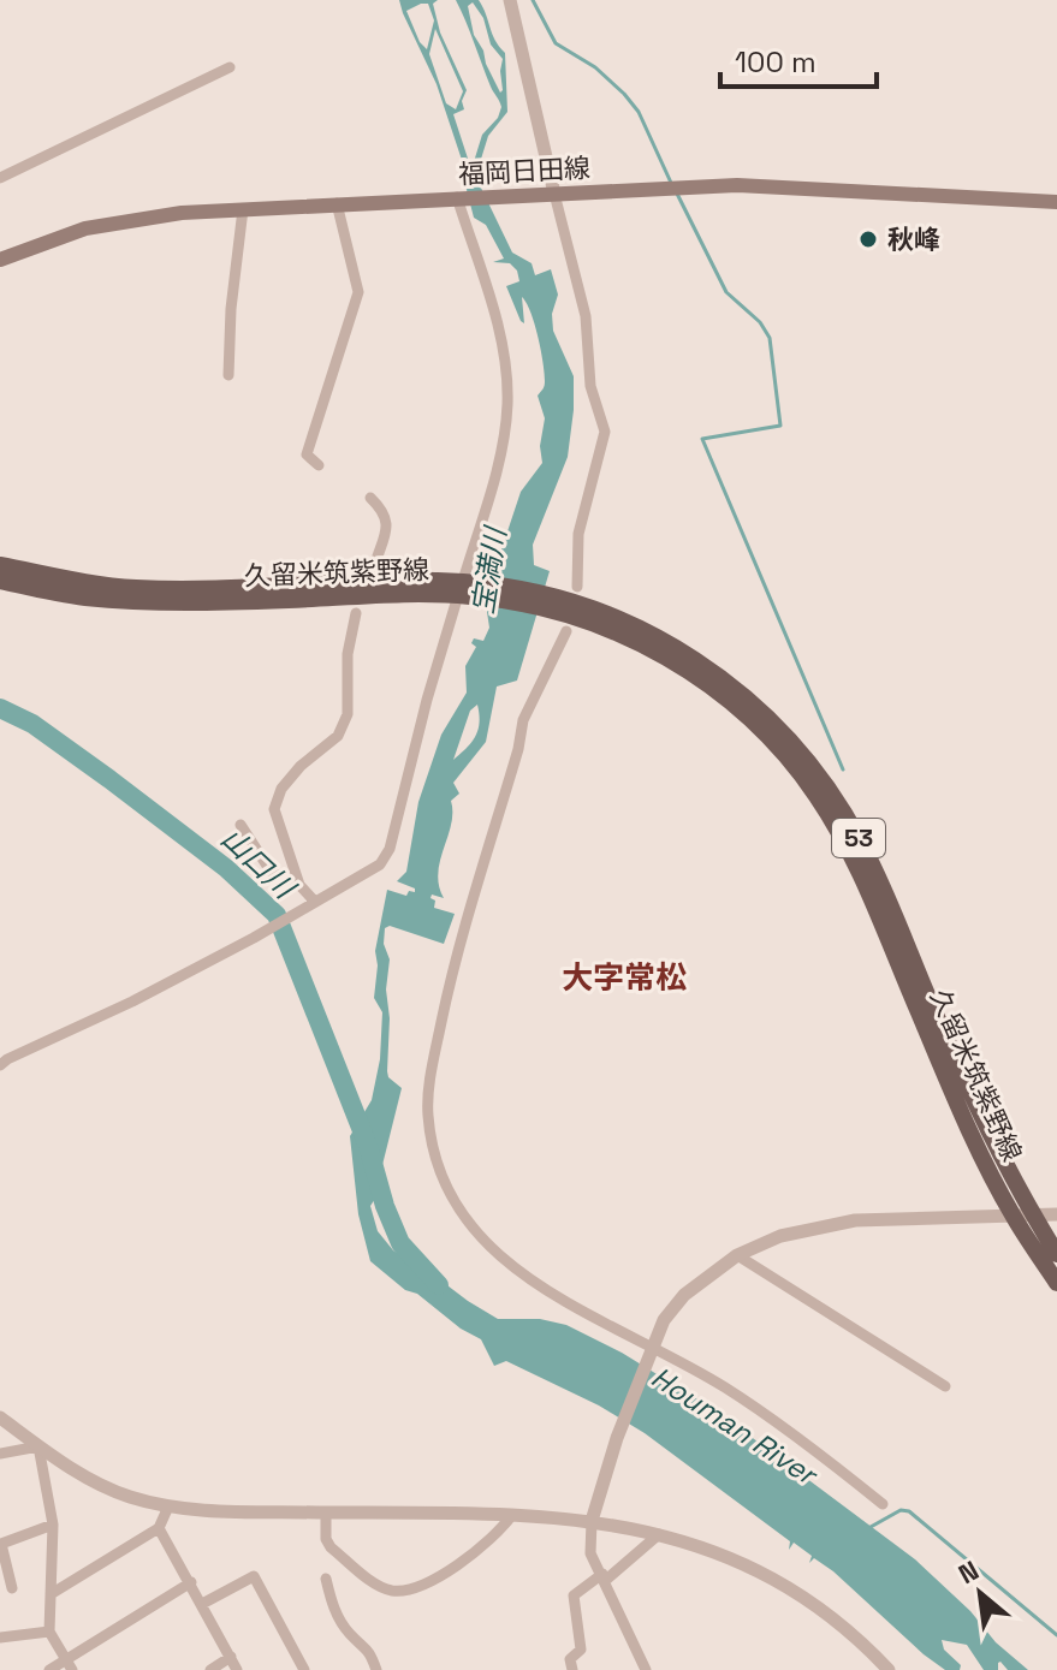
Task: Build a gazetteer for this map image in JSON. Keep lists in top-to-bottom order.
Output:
{
  "streets": {
    "main road": ["福岡日田線", "久留米筑紫野線", "53"]
  },
  "districts": ["大字常松"],
  "water": ["宝満川", "山口川", "Houman River"],
  "places": ["秋峰"],
  "scale_bar": "100 m",
  "north": "top left"
}
